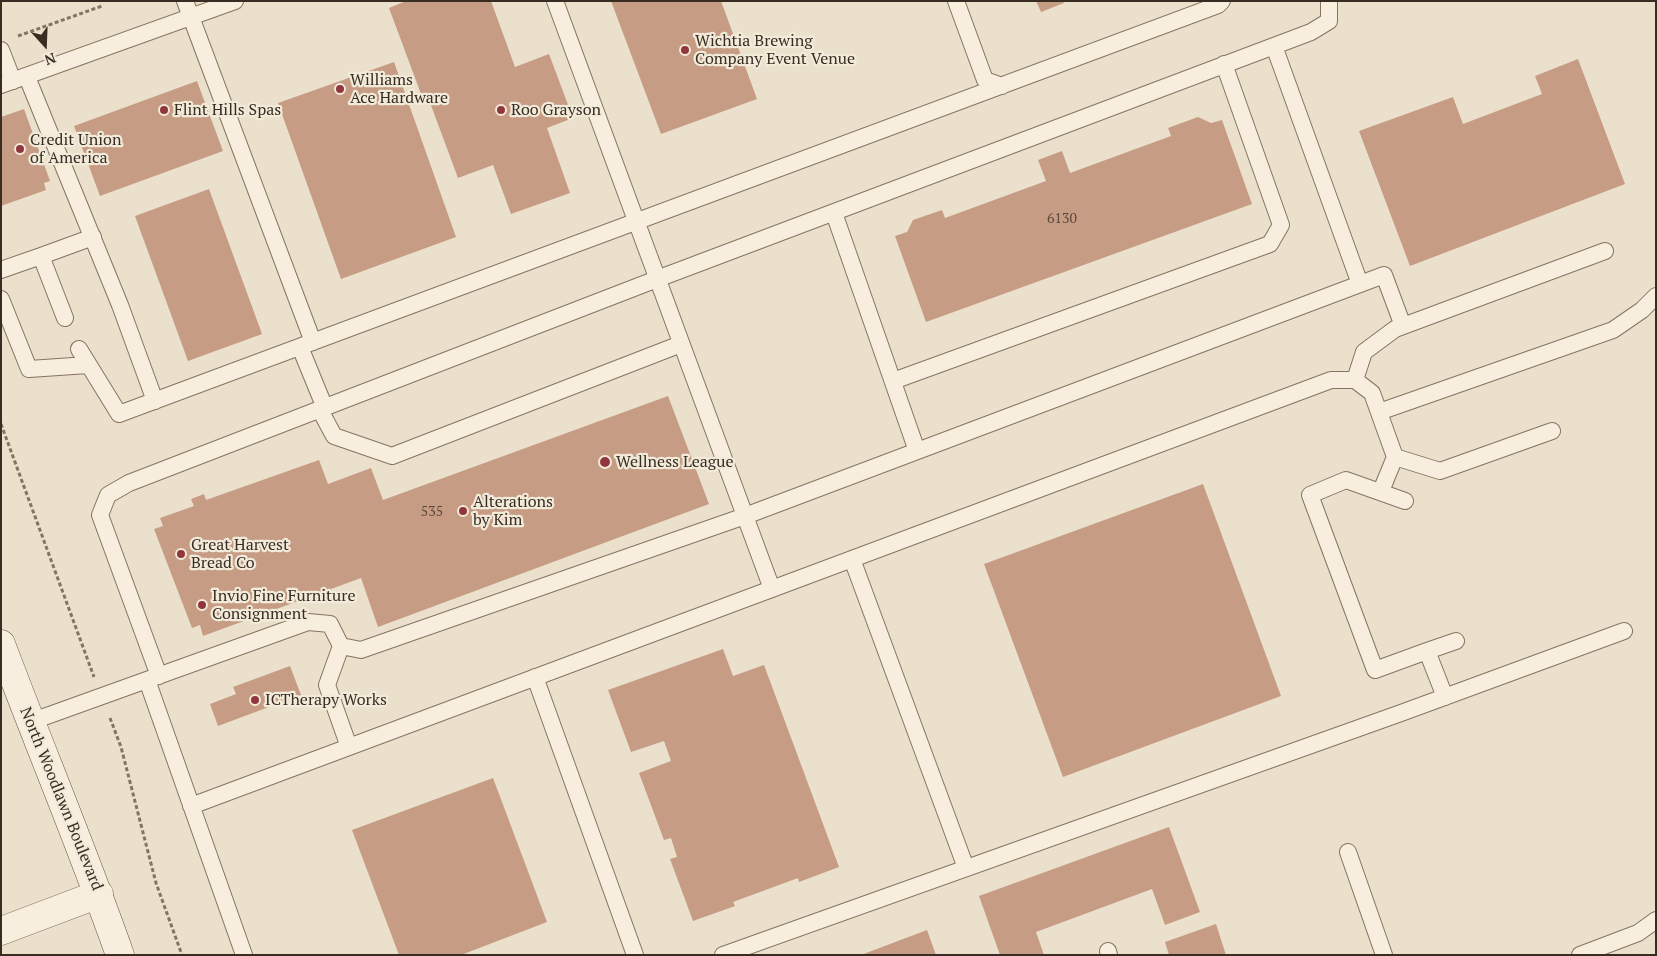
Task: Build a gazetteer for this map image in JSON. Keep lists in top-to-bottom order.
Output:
{
  "streets": {
    "main road": ["North Woodlawn Boulevard"]
  },
  "places": [
    "Wichtia Brewing Company Event Venue",
    "Williams Ace Hardware",
    "Flint Hills Spas",
    "Roo Grayson",
    "Credit Union of America",
    "Wellness League",
    "Alterations by Kim",
    "Great Harvest Bread Co",
    "Invio Fine Furniture Consignment",
    "ICTherapy Works"
  ],
  "house_numbers": ["6130", "535"],
  "north": "bottom"
}
